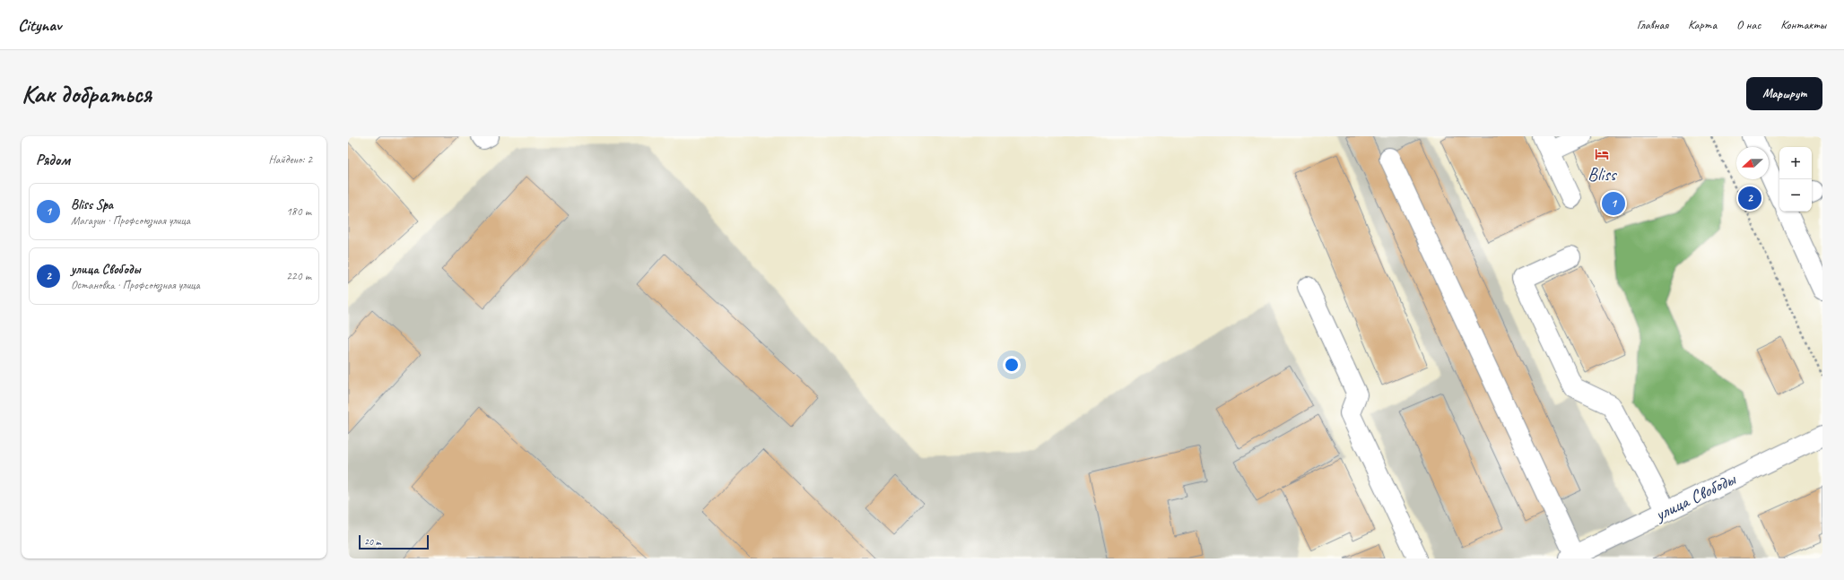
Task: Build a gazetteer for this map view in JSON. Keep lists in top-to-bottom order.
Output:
{
  "streets": {
    "street": ["улица Свободы"]
  },
  "places": {
    "hotel": ["Bliss"]
  },
  "scale_bar": "20 m",
  "north": "left",
  "page": {
    "header": "Citynav",
    "nav": [
      "Главная",
      "Карта",
      "О нас",
      "Контакты"
    ],
    "buttons": "Маршрут",
    "title": "Как добраться",
    "heading": ["Рядом", "Найдено: 2"],
    "map_buttons": ["+", "−"],
    "list": [
      {
        "mark": "1",
        "name": "Bliss Spa",
        "note": "Магазин · Профсоюзная улица",
        "value": "180 m"
      },
      {
        "mark": "2",
        "name": "улица Свободы",
        "note": "Остановка · Профсоюзная улица",
        "value": "220 m"
      }
    ],
    "pins": ["2", "1"],
    "scale": "20 m"
  }
}
